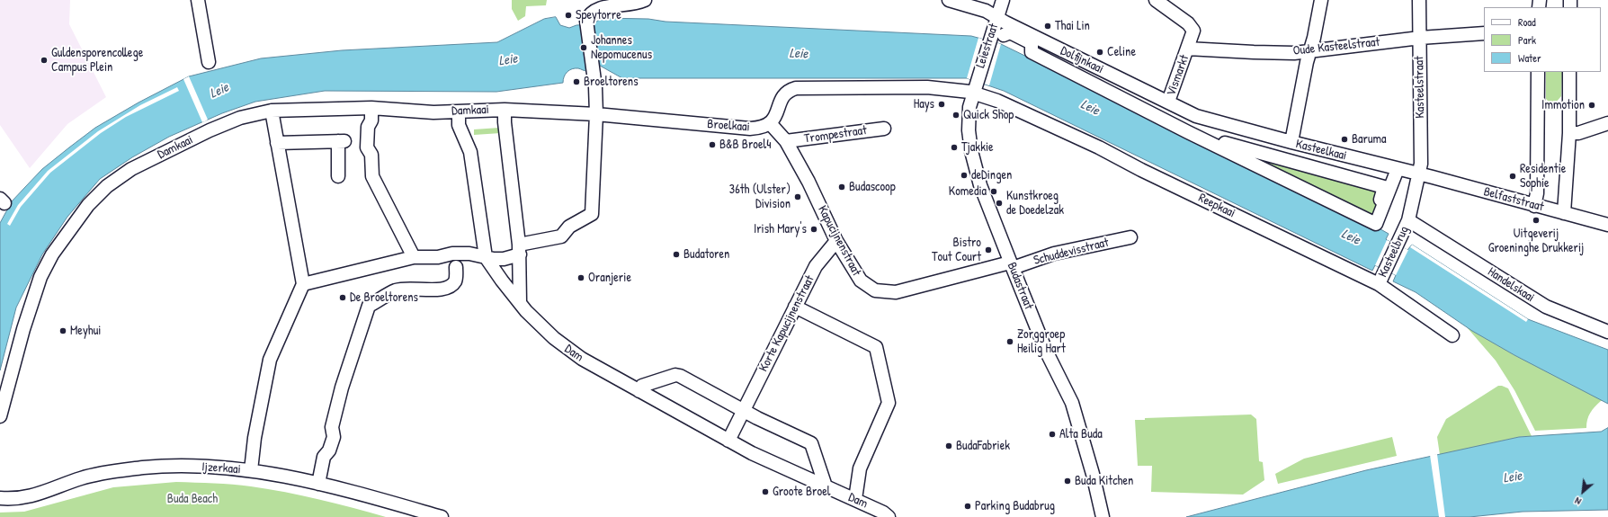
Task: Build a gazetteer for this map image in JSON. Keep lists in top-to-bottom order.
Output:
{
  "streets": {
    "street": [
      "Leiestraat",
      "Oude Kasteelstraat",
      "Dolfijnkaai",
      "Vismarkt",
      "Kasteelstraat",
      "Damkaai",
      "Broelkaai",
      "Trompestraat",
      "Kasteelkaai",
      "Belfaststraat",
      "Reepkaai",
      "Kapucijnenstraat",
      "Schuddevisstraat",
      "Kasteelbrug",
      "Handelskaai",
      "Budastraat",
      "Korte Kapucijnenstraat",
      "Dam",
      "Ijzerkaai"
    ]
  },
  "crossings": [
    ["Leiestraat", "Dolfijnkaai"],
    ["Leiestraat", "Reepkaai"],
    ["Leiestraat", "Budastraat"],
    ["Oude Kasteelstraat", "Vismarkt"],
    ["Oude Kasteelstraat", "Kasteelstraat"],
    ["Dolfijnkaai", "Vismarkt"],
    ["Dolfijnkaai", "Kasteelkaai"],
    ["Vismarkt", "Kasteelkaai"],
    ["Kasteelstraat", "Kasteelkaai"],
    ["Kasteelstraat", "Belfaststraat"],
    ["Damkaai", "Broelkaai"],
    ["Damkaai", "Dam"],
    ["Broelkaai", "Kapucijnenstraat"],
    ["Trompestraat", "Kapucijnenstraat"],
    ["Kasteelkaai", "Belfaststraat"],
    ["Reepkaai", "Kasteelbrug"],
    ["Reepkaai", "Budastraat"],
    ["Kapucijnenstraat", "Schuddevisstraat"],
    ["Kapucijnenstraat", "Budastraat"],
    ["Kapucijnenstraat", "Korte Kapucijnenstraat"],
    ["Schuddevisstraat", "Budastraat"],
    ["Kasteelbrug", "Handelskaai"]
  ],
  "water": ["Leie"],
  "parks": ["Buda Beach"],
  "places": [
    "Speytorre",
    "Thai Lin",
    "Johannes Nepomucenus",
    "Celine",
    "Guldensporencollege Campus Plein",
    "Broeltorens",
    "Hays",
    "Immotion",
    "Quick Shop",
    "Baruma",
    "B&B Broel4",
    "Tjakkie",
    "deDingen",
    "Residentie Sophie",
    "Budascoop",
    "Komedia",
    "36th (Ulster) Division",
    "Kunstkroeg de Doedelzak",
    "Uitgeverij Groeninghe Drukkerij",
    "Irish Mary's",
    "Bistro Tout Court",
    "Budatoren",
    "Oranjerie",
    "De Broeltorens",
    "Meyhui",
    "Zorggroep Heilig Hart",
    "Alta Buda",
    "BudaFabriek",
    "Buda Kitchen",
    "Groote Broel",
    "Parking Budabrug"
  ],
  "legend": ["Road", "Park", "Water"],
  "north": "bottom left"
}
